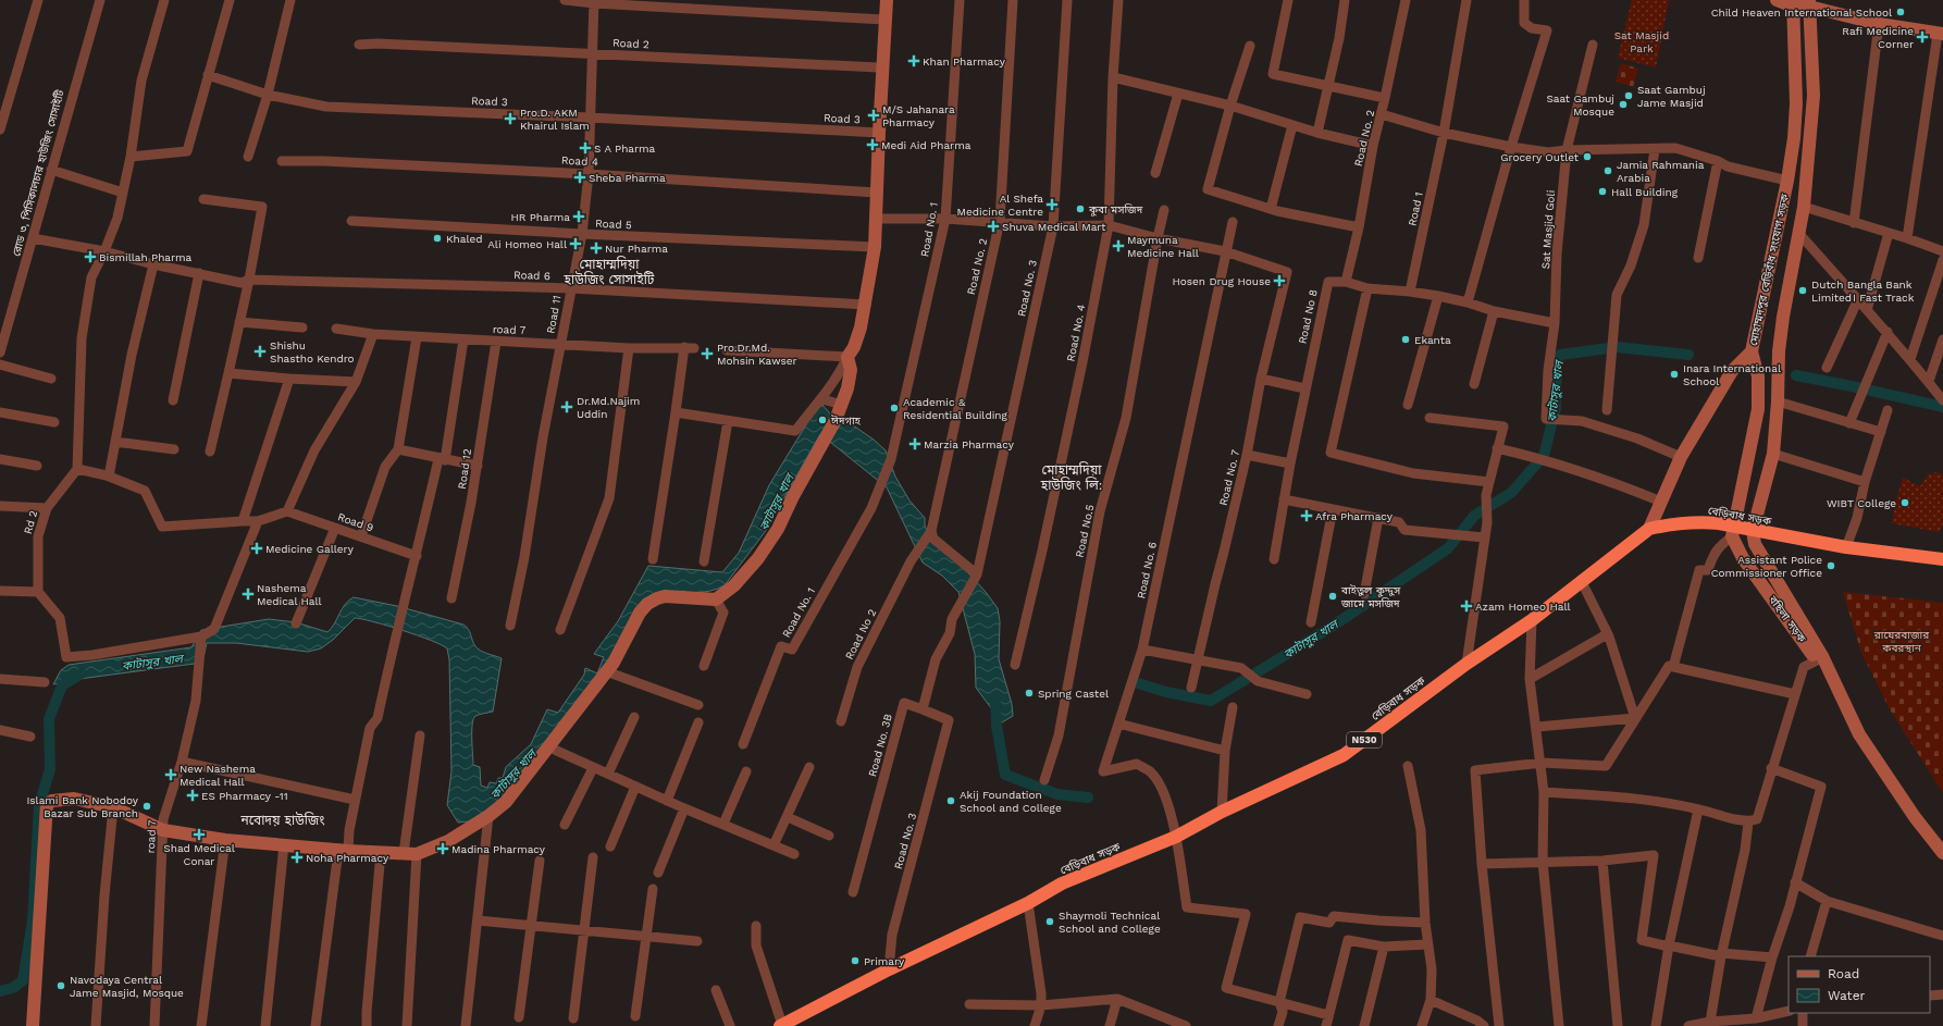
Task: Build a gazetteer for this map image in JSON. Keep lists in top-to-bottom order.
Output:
{
  "streets": {
    "highway": ["বেড়িবাধ সড়ক", "N530"],
    "main road": ["মোহাম্মদপুর বেড়িবাঁধ সংযোগ সড়ক", "বছিলা সড়ক"],
    "street": [
      "Road 2",
      "Road 3",
      "Road No. 2",
      "Road 4",
      "রোড ৩, পিসিকালচার হাউজিং সোসাইটি",
      "Road 1",
      "Road 5",
      "Road No. 1",
      "Sat Masjid Goli",
      "Road 6",
      "Road No. 3",
      "Road 11",
      "Road No 8",
      "road 7",
      "Road No. 4",
      "Road 12",
      "Road No. 7",
      "Rd 2",
      "Road 9",
      "Road No.5",
      "Road No. 6",
      "Road No 2",
      "Road No. 3B"
    ]
  },
  "crossings": [
    ["Road 2", "Road 11"],
    ["Road 3", "Road 11"],
    ["Road No. 2", "Road No 8"],
    ["Road No. 2", "Road No 2"],
    ["Road 4", "Road 11"],
    ["রোড ৩, পিসিকালচার হাউজিং সোসাইটি", "Road 6"],
    ["Road 1", "Road No 8"],
    ["Road 5", "Road 11"],
    ["Sat Masjid Goli", "Road No 8"],
    ["মোহাম্মদপুর বেড়িবাঁধ সংযোগ সড়ক", "বেড়িবাধ সড়ক"],
    ["মোহাম্মদপুর বেড়িবাঁধ সংযোগ সড়ক", "বছিলা সড়ক"],
    ["Road 6", "Road 11"],
    ["Road No. 3", "বেড়িবাধ সড়ক"],
    ["Road No. 3", "Road No. 3B"],
    ["Road 11", "road 7"],
    ["road 7", "Road 12"],
    ["Road No. 7", "Road No. 6"],
    ["বেড়িবাধ সড়ক", "Road No. 6"],
    ["বেড়িবাধ সড়ক", "বছিলা সড়ক"]
  ],
  "districts": ["মোহাম্মদিয়া হাউজিং সোসাইটি", "মোহাম্মদিয়া হাউজিং লি:", "নবোদয় হাউজিং"],
  "water": ["কাটাসুর খাল"],
  "parks": ["Sat Masjid Park", "রায়েরবাজার কবরস্থান"],
  "places": {
    "other": [
      "Child Heaven International School",
      "Saat Gambuj Jame Masjid",
      "Saat Gambuj Mosque",
      "Grocery Outlet",
      "Jamia Rahmania Arabia",
      "Hall Building",
      "কুবা মসজিদ",
      "Khaled",
      "Dutch Bangla Bank Limited। Fast Track",
      "Ekanta",
      "Inara International School",
      "Academic & Residential Building",
      "ঈদগাহ",
      "WIBT College",
      "Assistant Police Commissioner Office",
      "বাইতুল কুদ্দুস জামে মসজিদ",
      "Spring Castel",
      "Akij Foundation School and College",
      "Islami Bank Nobodoy Bazar Sub Branch",
      "Shaymoli Technical School and College",
      "Primary",
      "Navodaya Central Jame Masjid, Mosque"
    ],
    "health": [
      "Rafi Medicine Corner",
      "Khan Pharmacy",
      "M/S Jahanara Pharmacy",
      "Pro.D. AKM Khairul Islam",
      "Medi Aid Pharma",
      "S A Pharma",
      "Sheba Pharma",
      "Al Shefa Medicine Centre",
      "HR Pharma",
      "Shuva Medical Mart",
      "Ali Homeo Hall",
      "Maymuna Medicine Hall",
      "Nur Pharma",
      "Bismillah Pharma",
      "Hosen Drug House",
      "Shishu Shastho Kendro",
      "Pro.Dr.Md. Mohsin Kawser",
      "Dr.Md.Najim Uddin",
      "Marzia Pharmacy",
      "Afra Pharmacy",
      "Medicine Gallery",
      "Nashema Medical Hall",
      "Azam Homeo Hall",
      "New Nashema Medical Hall",
      "ES Pharmacy -11",
      "Shad Medical Conar",
      "Madina Pharmacy",
      "Noha Pharmacy"
    ]
  },
  "legend": ["Road", "Water"]
}
